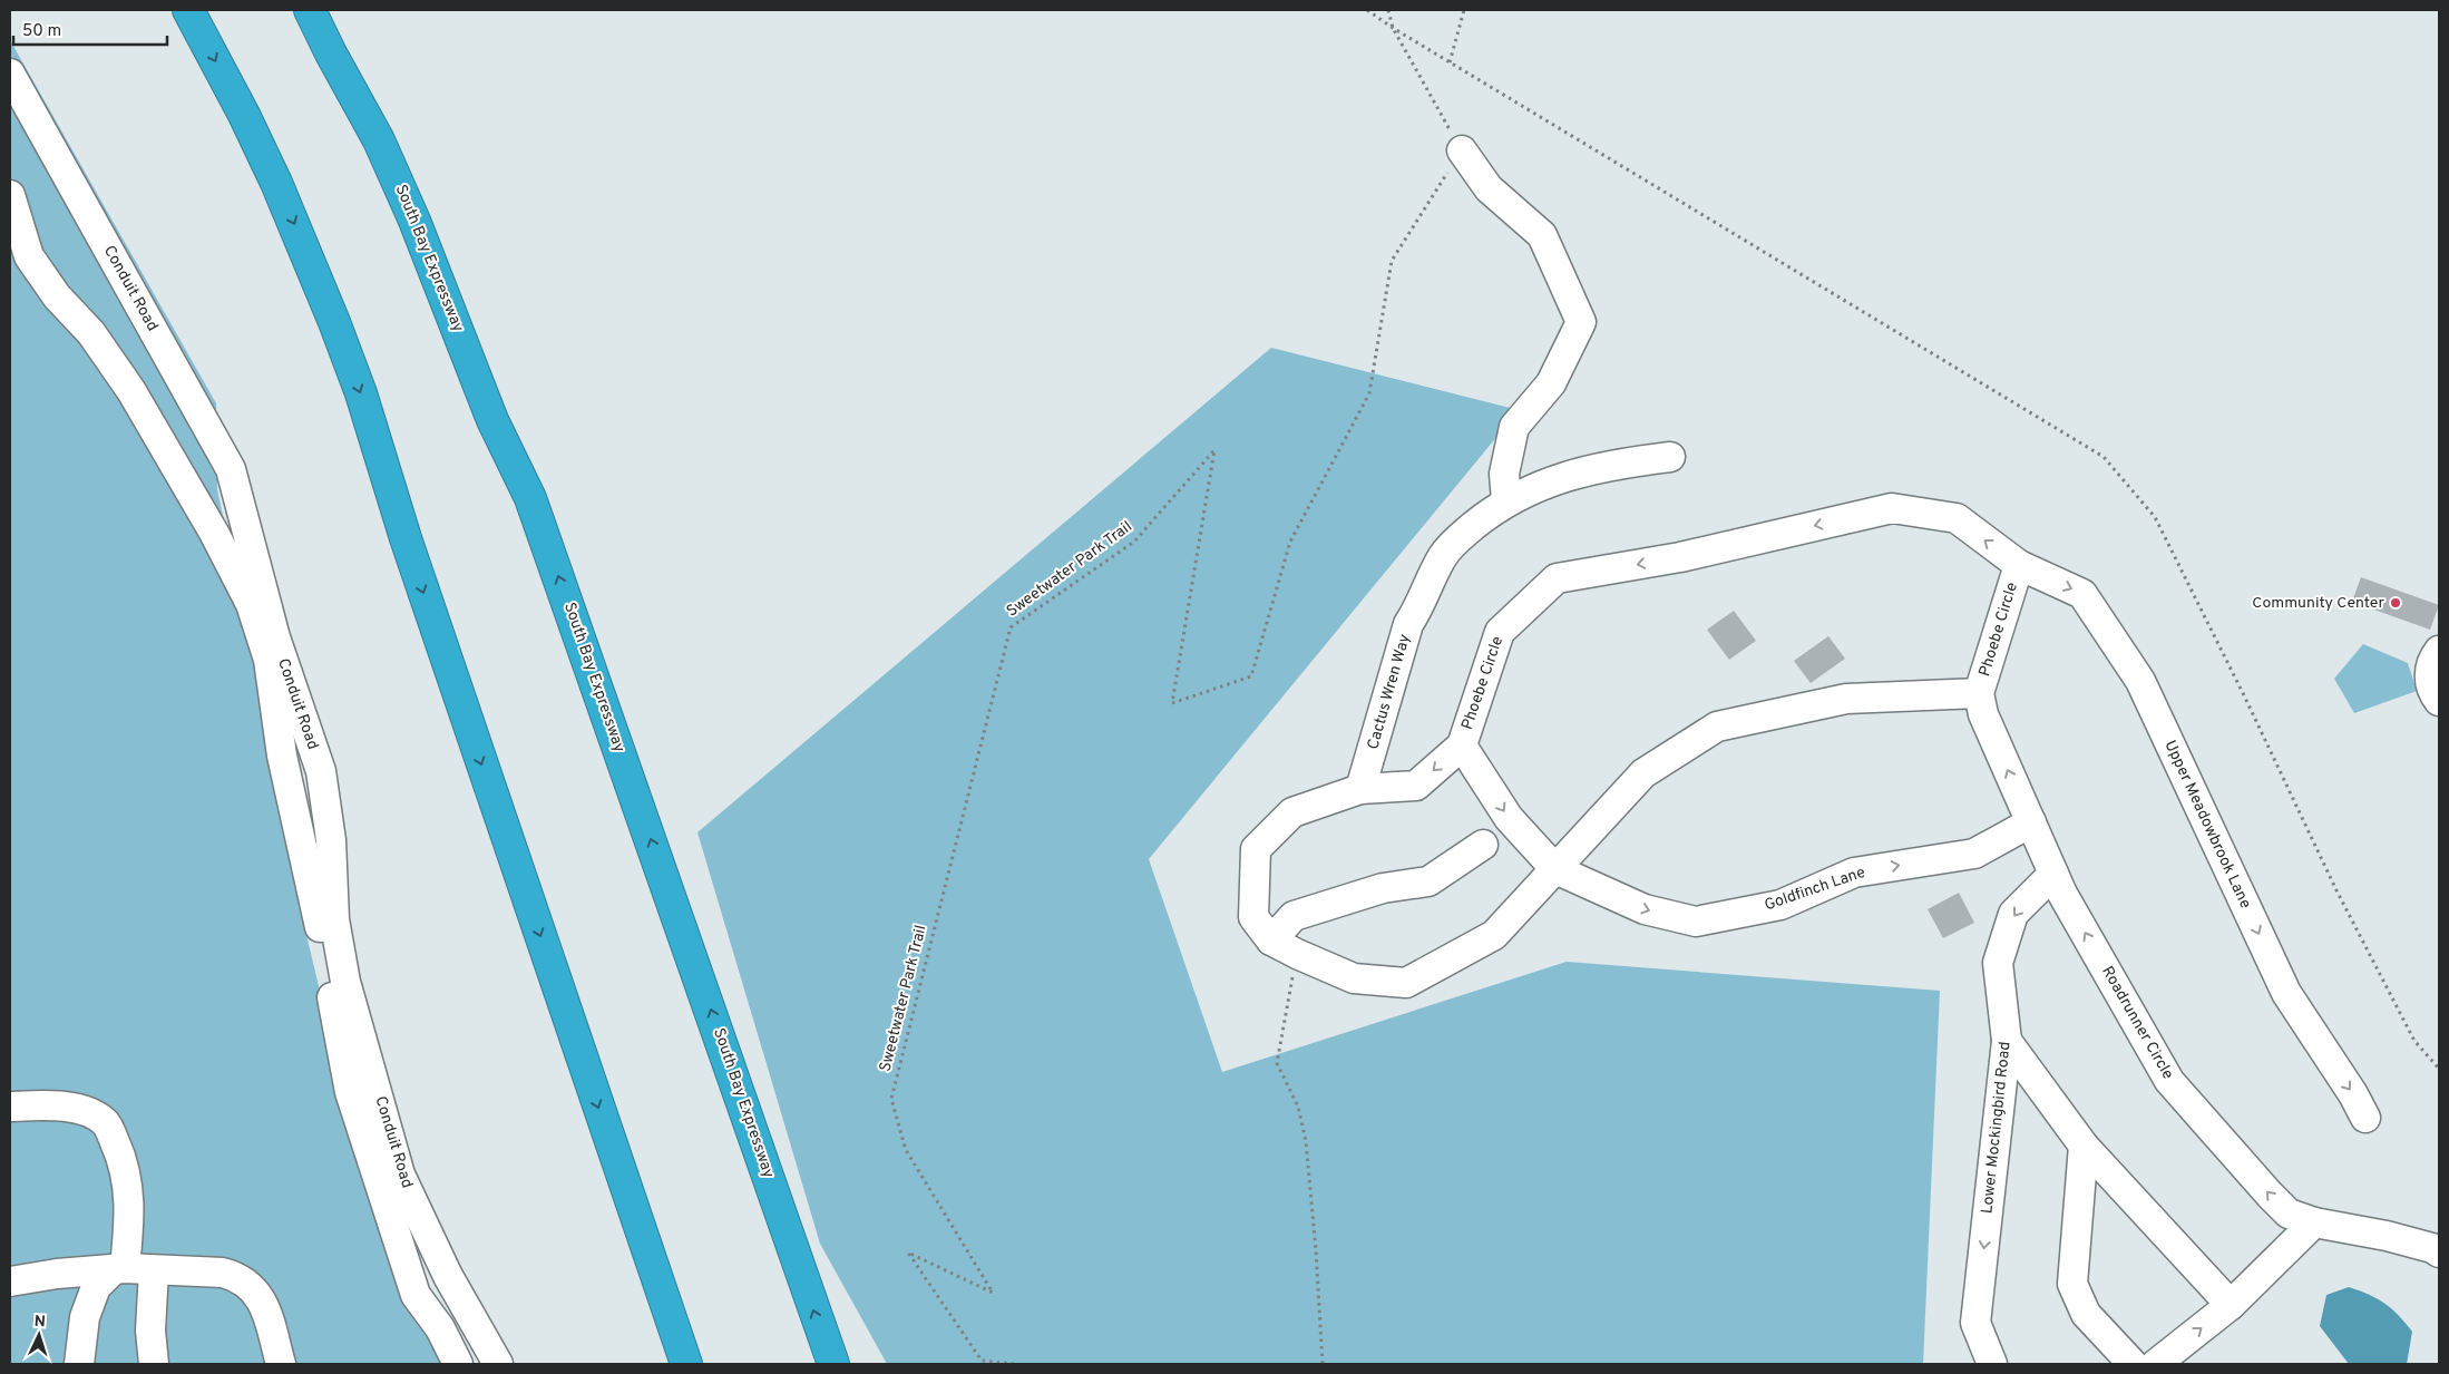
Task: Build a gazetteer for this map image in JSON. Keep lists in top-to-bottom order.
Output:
{
  "streets": {
    "highway": ["South Bay Expressway"],
    "street": [
      "Conduit Road",
      "Phoebe Circle",
      "Cactus Wren Way",
      "Upper Meadowbrook Lane",
      "Goldfinch Lane",
      "Roadrunner Circle",
      "Lower Mockingbird Road"
    ],
    "path": ["Sweetwater Park Trail"]
  },
  "crossings": [
    ["Phoebe Circle", "Cactus Wren Way"],
    ["Phoebe Circle", "Upper Meadowbrook Lane"],
    ["Phoebe Circle", "Goldfinch Lane"],
    ["Phoebe Circle", "Roadrunner Circle"],
    ["Goldfinch Lane", "Roadrunner Circle"],
    ["Roadrunner Circle", "Lower Mockingbird Road"]
  ],
  "one_way": ["Upper Meadowbrook Lane", "Goldfinch Lane", "Lower Mockingbird Road"],
  "places": ["Community Center"],
  "scale_bar": "50 m",
  "north": "top"
}
